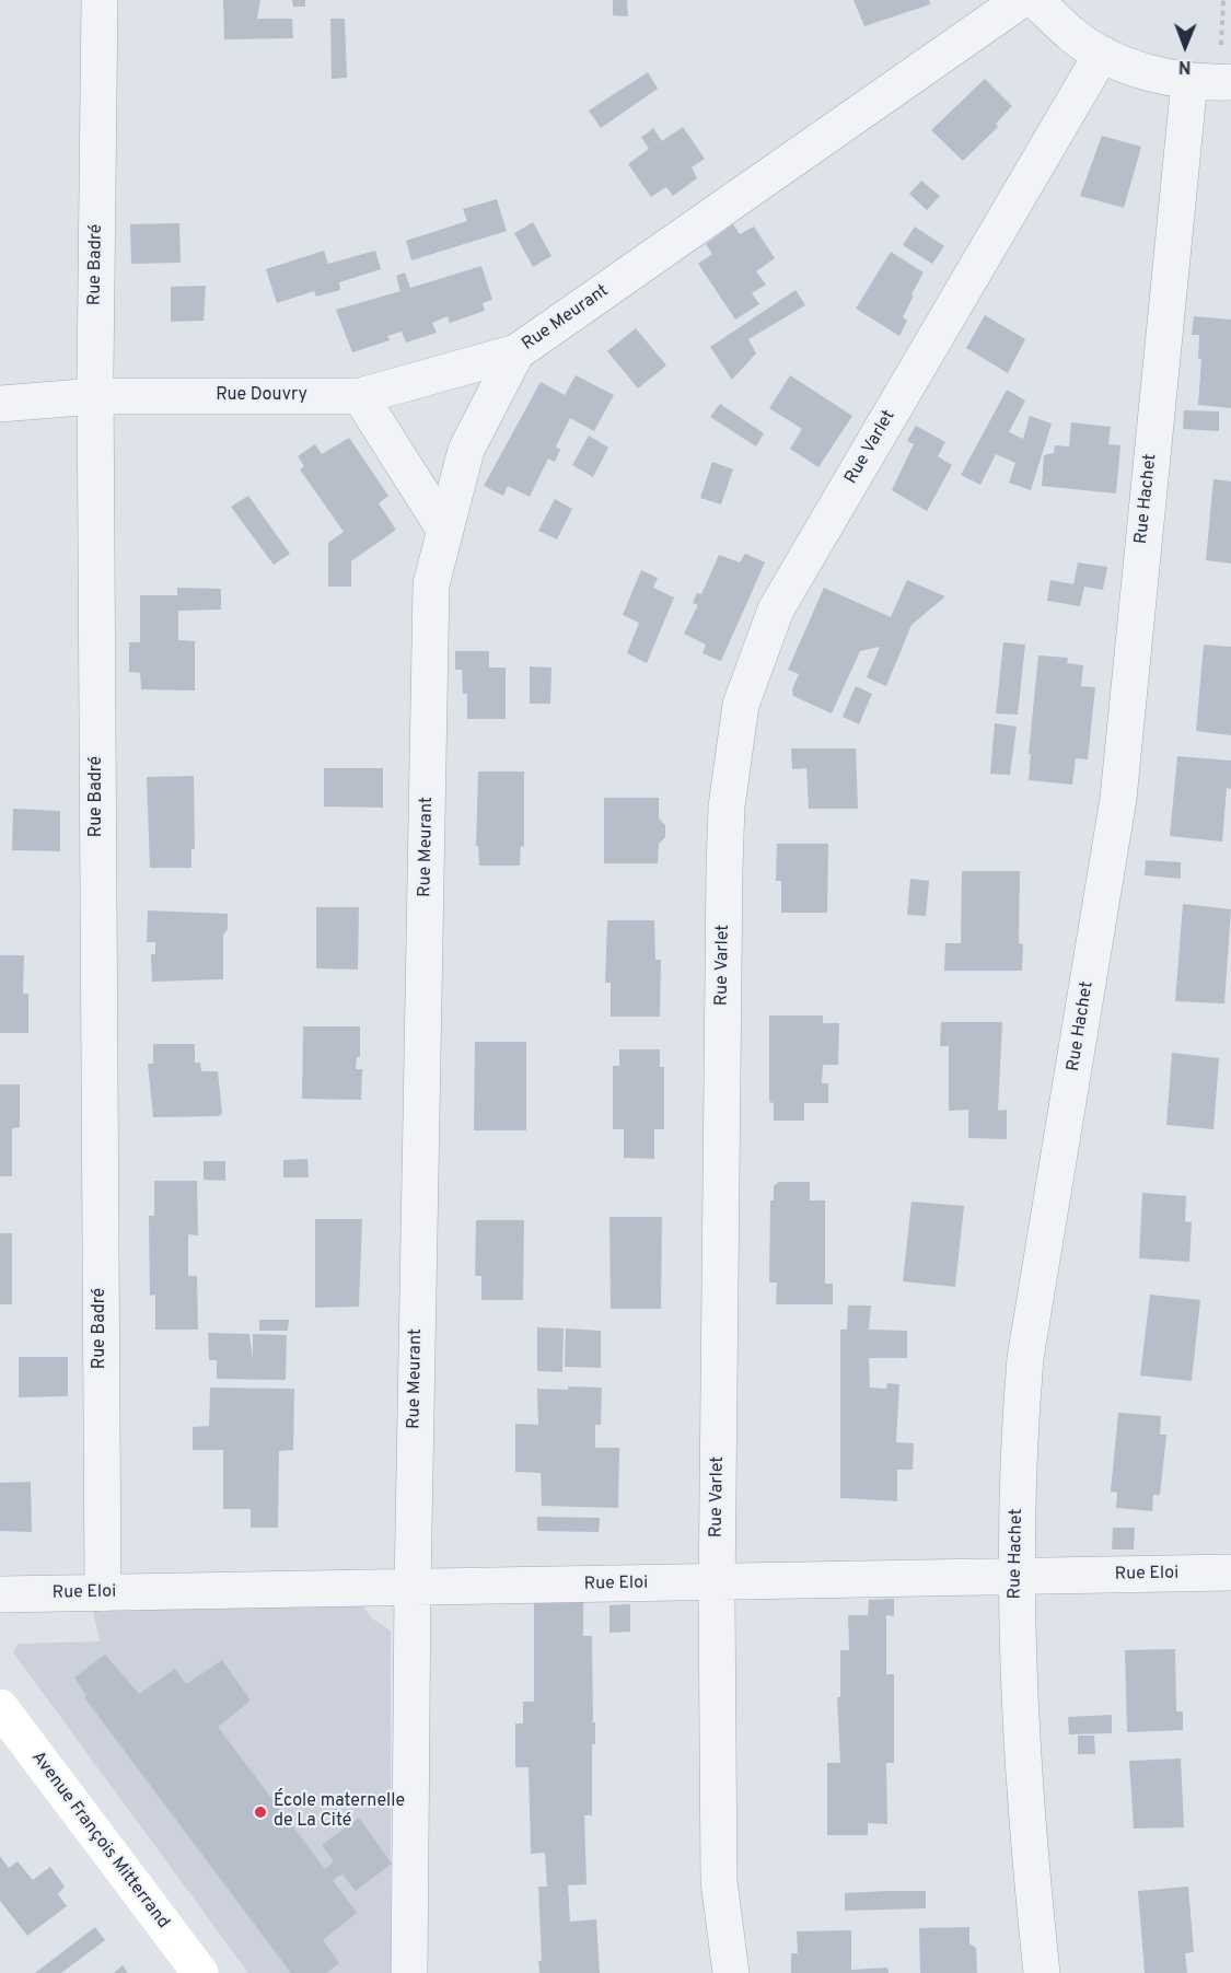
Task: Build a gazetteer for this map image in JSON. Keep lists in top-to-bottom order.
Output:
{
  "streets": {
    "main road": ["Avenue François Mitterrand"],
    "street": [
      "Rue Badré",
      "Rue Meurant",
      "Rue Douvry",
      "Rue Varlet",
      "Rue Hachet",
      "Rue Eloi"
    ]
  },
  "crossings": [
    ["Rue Badré", "Rue Douvry"],
    ["Rue Badré", "Rue Eloi"],
    ["Rue Meurant", "Rue Douvry"],
    ["Rue Meurant", "Rue Eloi"],
    ["Rue Varlet", "Rue Eloi"],
    ["Rue Hachet", "Rue Eloi"]
  ],
  "places": ["École maternelle de La Cité"],
  "north": "bottom"
}
